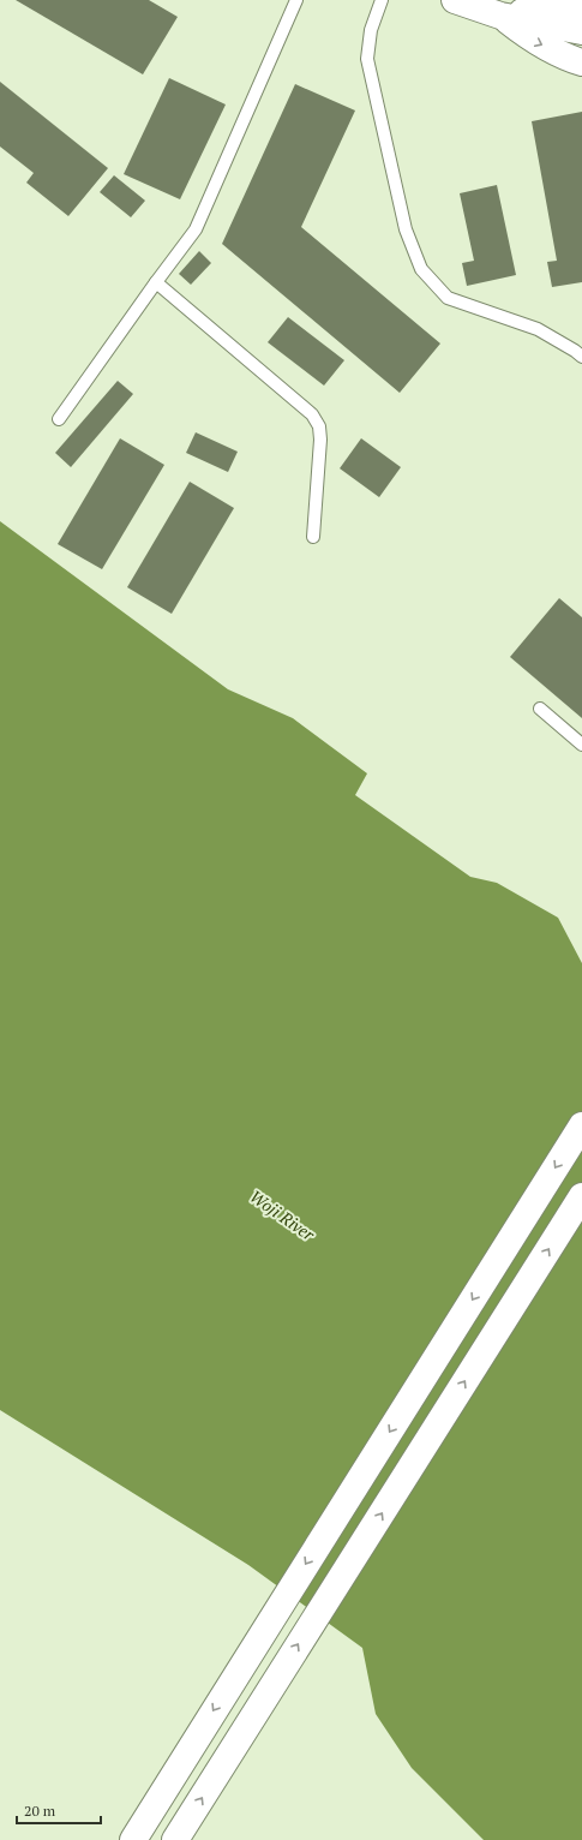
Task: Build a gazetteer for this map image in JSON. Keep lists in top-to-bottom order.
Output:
{
  "water": ["Woji River"],
  "scale_bar": "20 m"
}
